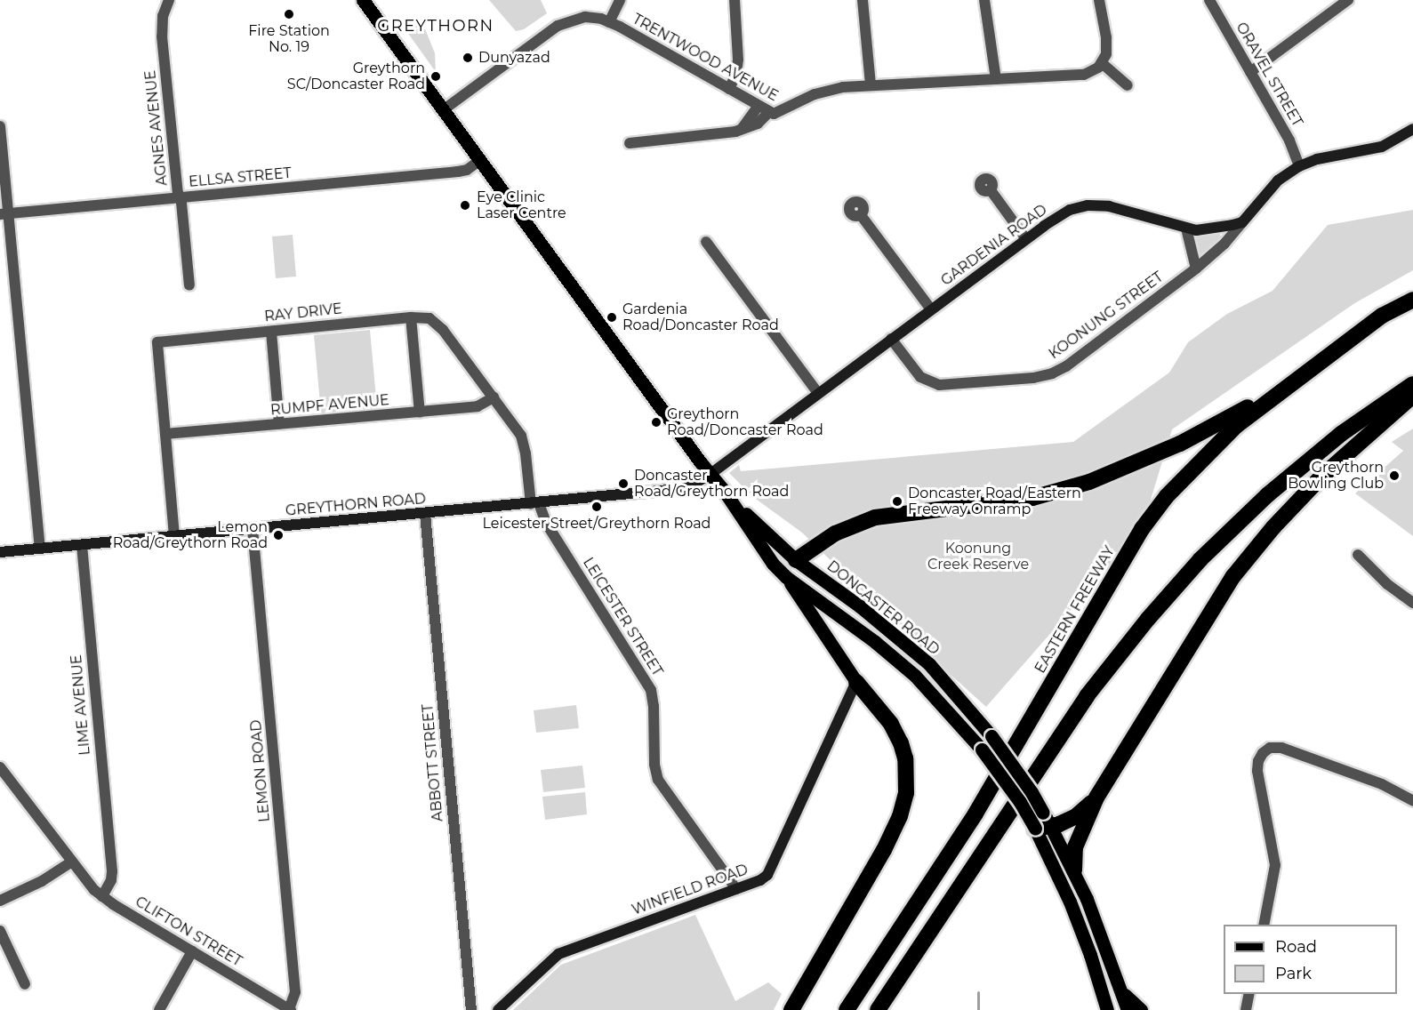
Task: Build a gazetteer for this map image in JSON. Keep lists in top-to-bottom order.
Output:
{
  "streets": {
    "highway": ["EASTERN FREEWAY"],
    "main road": ["DONCASTER ROAD"],
    "street": [
      "TRENTWOOD AVENUE",
      "ORAVEL STREET",
      "AGNES AVENUE",
      "ELLSA STREET",
      "GARDENIA ROAD",
      "RAY DRIVE",
      "KOONUNG STREET",
      "RUMPF AVENUE",
      "GREYTHORN ROAD",
      "LEICESTER STREET",
      "LIME AVENUE",
      "ABBOTT STREET",
      "LEMON ROAD",
      "WINFIELD ROAD",
      "CLIFTON STREET"
    ]
  },
  "crossings": [
    ["TRENTWOOD AVENUE", "DONCASTER ROAD"],
    ["AGNES AVENUE", "ELLSA STREET"],
    ["ELLSA STREET", "DONCASTER ROAD"],
    ["GARDENIA ROAD", "KOONUNG STREET"],
    ["GARDENIA ROAD", "GREYTHORN ROAD"],
    ["GARDENIA ROAD", "DONCASTER ROAD"],
    ["RAY DRIVE", "RUMPF AVENUE"],
    ["RAY DRIVE", "GREYTHORN ROAD"],
    ["RAY DRIVE", "LEICESTER STREET"],
    ["GREYTHORN ROAD", "DONCASTER ROAD"],
    ["GREYTHORN ROAD", "LEICESTER STREET"],
    ["GREYTHORN ROAD", "LIME AVENUE"],
    ["GREYTHORN ROAD", "ABBOTT STREET"],
    ["GREYTHORN ROAD", "LEMON ROAD"],
    ["DONCASTER ROAD", "WINFIELD ROAD"],
    ["LEICESTER STREET", "WINFIELD ROAD"],
    ["LIME AVENUE", "CLIFTON STREET"],
    ["LEMON ROAD", "CLIFTON STREET"]
  ],
  "districts": ["GREYTHORN"],
  "parks": ["Koonung Creek Reserve"],
  "places": [
    "Fire Station No. 19",
    "Dunyazad",
    "Greythorn SC/Doncaster Road",
    "Eye Clinic Laser Centre",
    "Gardenia Road/Doncaster Road",
    "Greythorn Road/Doncaster Road",
    "Greythorn Bowling Club",
    "Doncaster Road/Greythorn Road",
    "Doncaster Road/Eastern Freeway Onramp",
    "Leicester Street/Greythorn Road",
    "Lemon Road/Greythorn Road"
  ],
  "legend": ["Road", "Park"]
}
